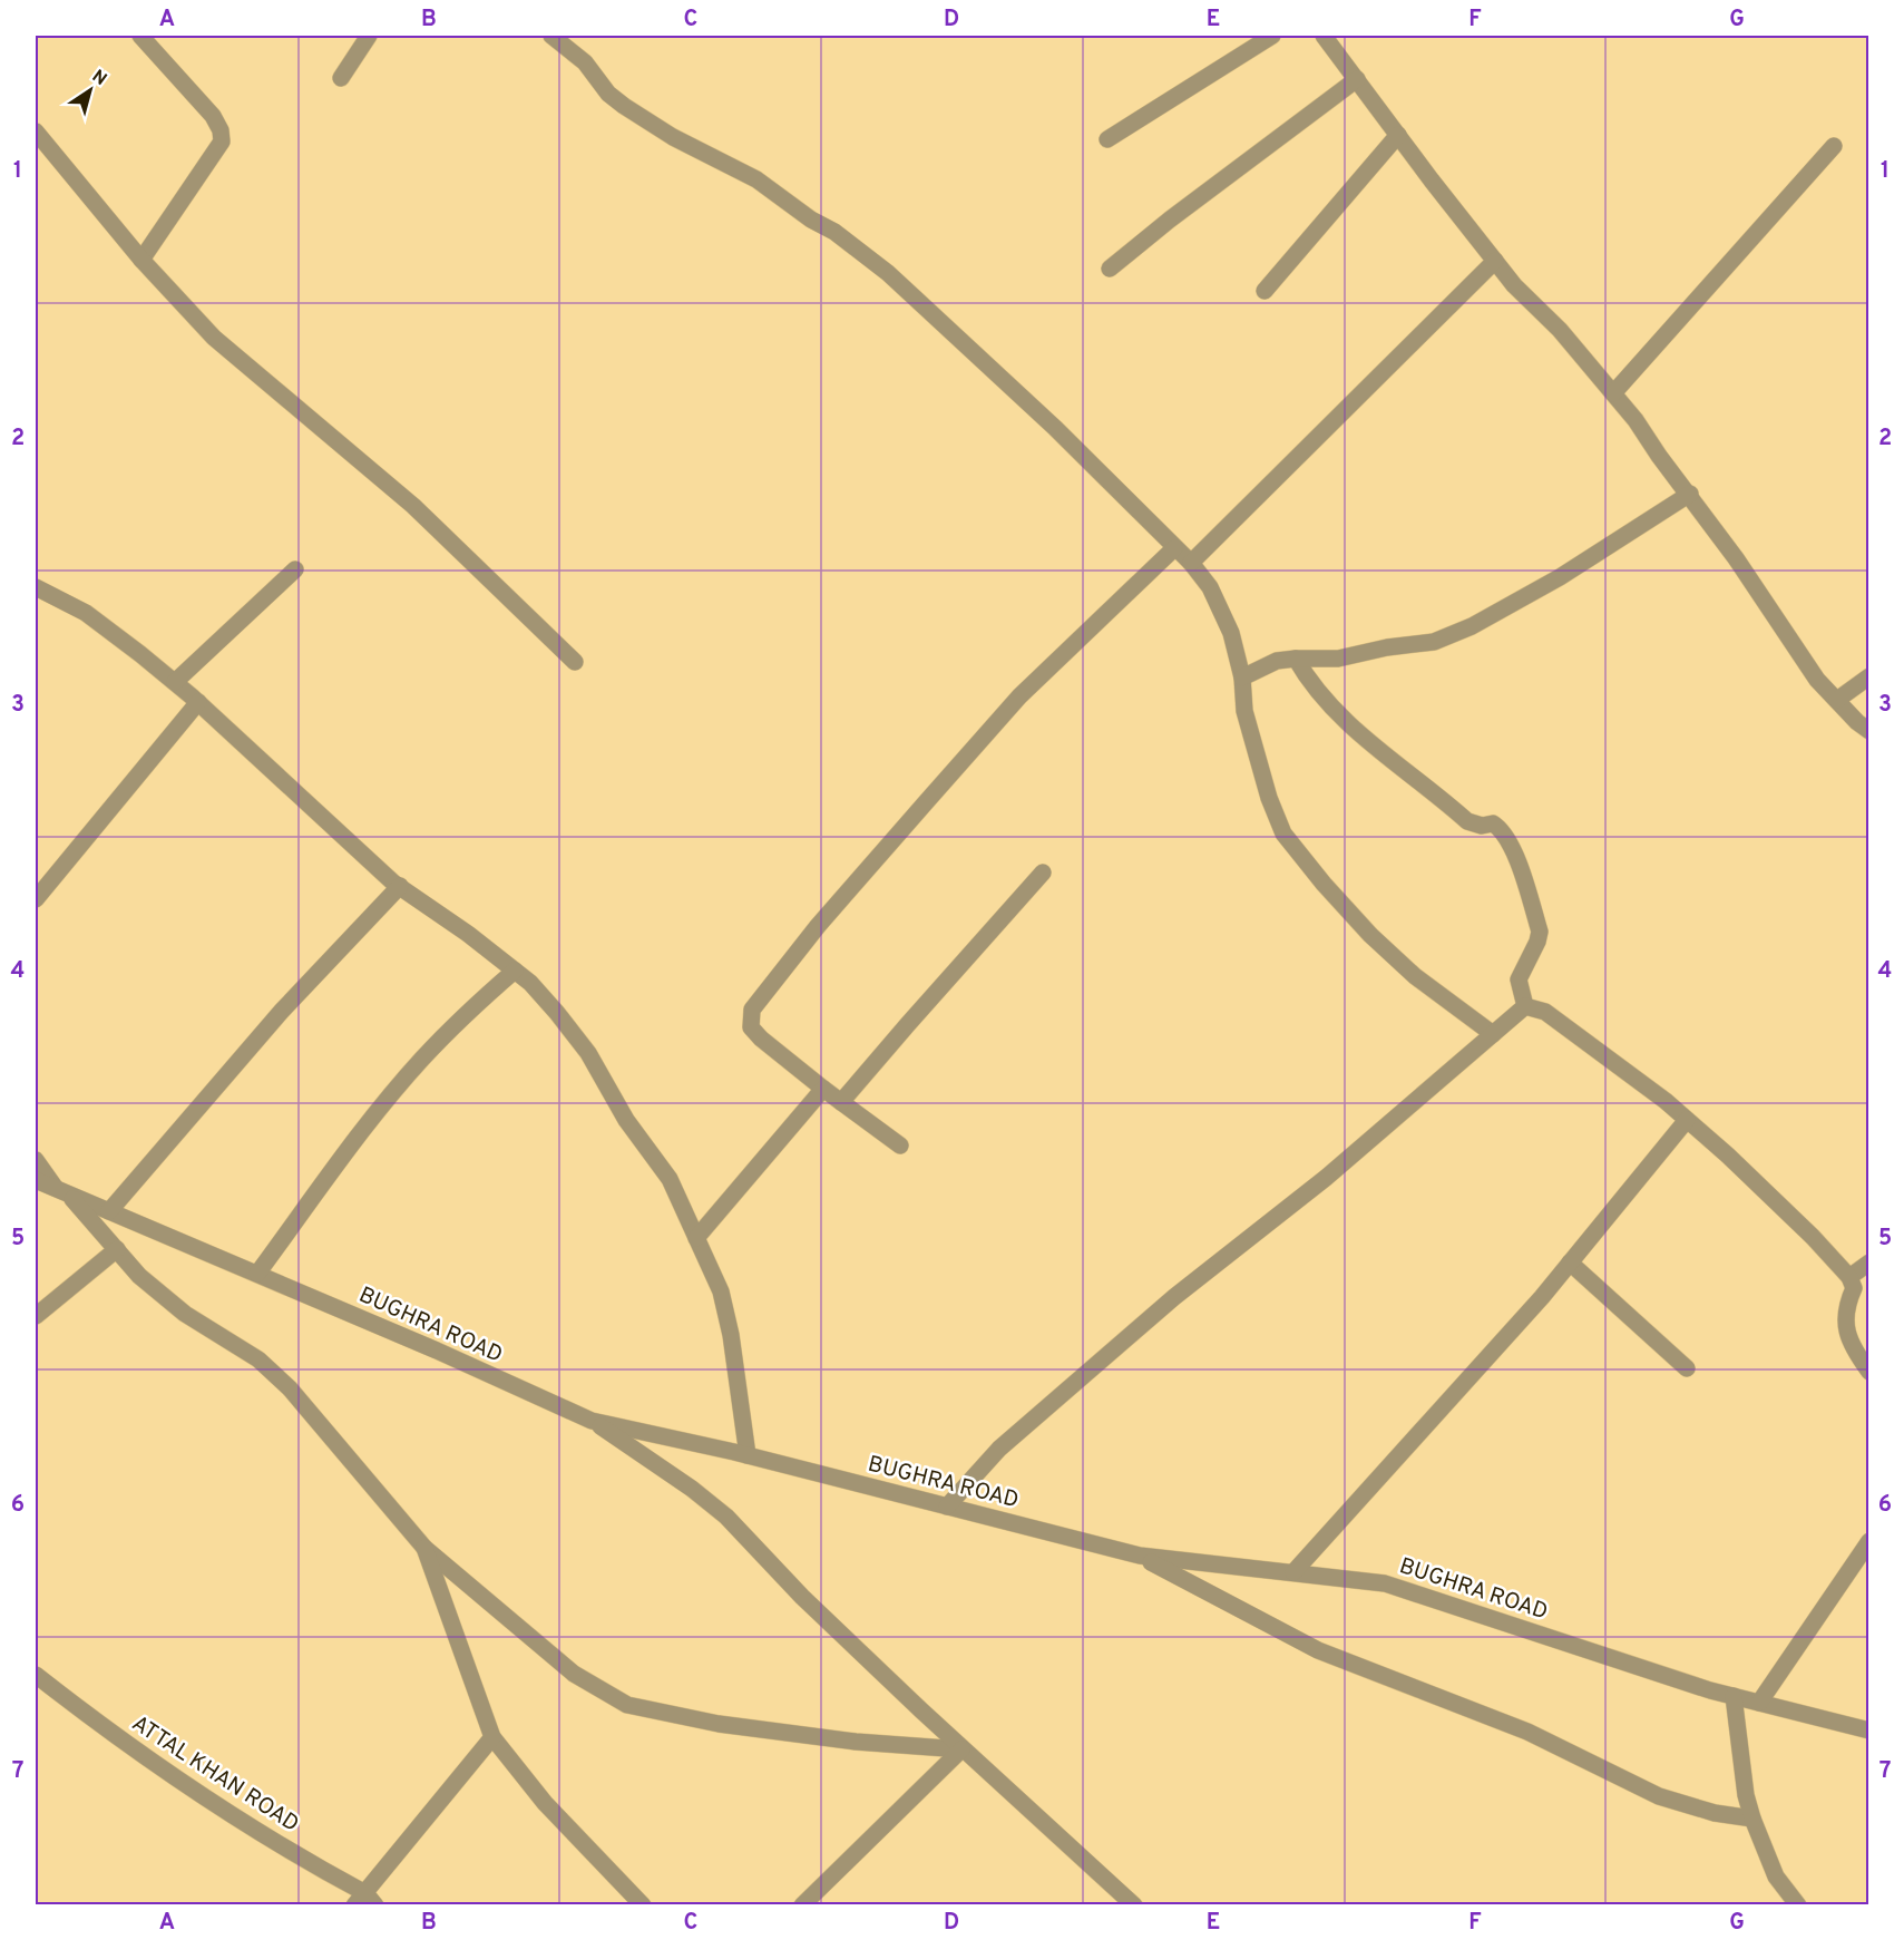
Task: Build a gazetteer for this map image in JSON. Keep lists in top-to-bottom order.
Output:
{
  "streets": {
    "street": ["BUGHRA ROAD", "ATTAL KHAN ROAD"]
  },
  "north": "top right",
  "grid": {
    "columns": [
      "A",
      "B",
      "C",
      "D",
      "E",
      "F",
      "G"
    ],
    "rows": [
      "1",
      "2",
      "3",
      "4",
      "5",
      "6",
      "7"
    ]
  }
}
